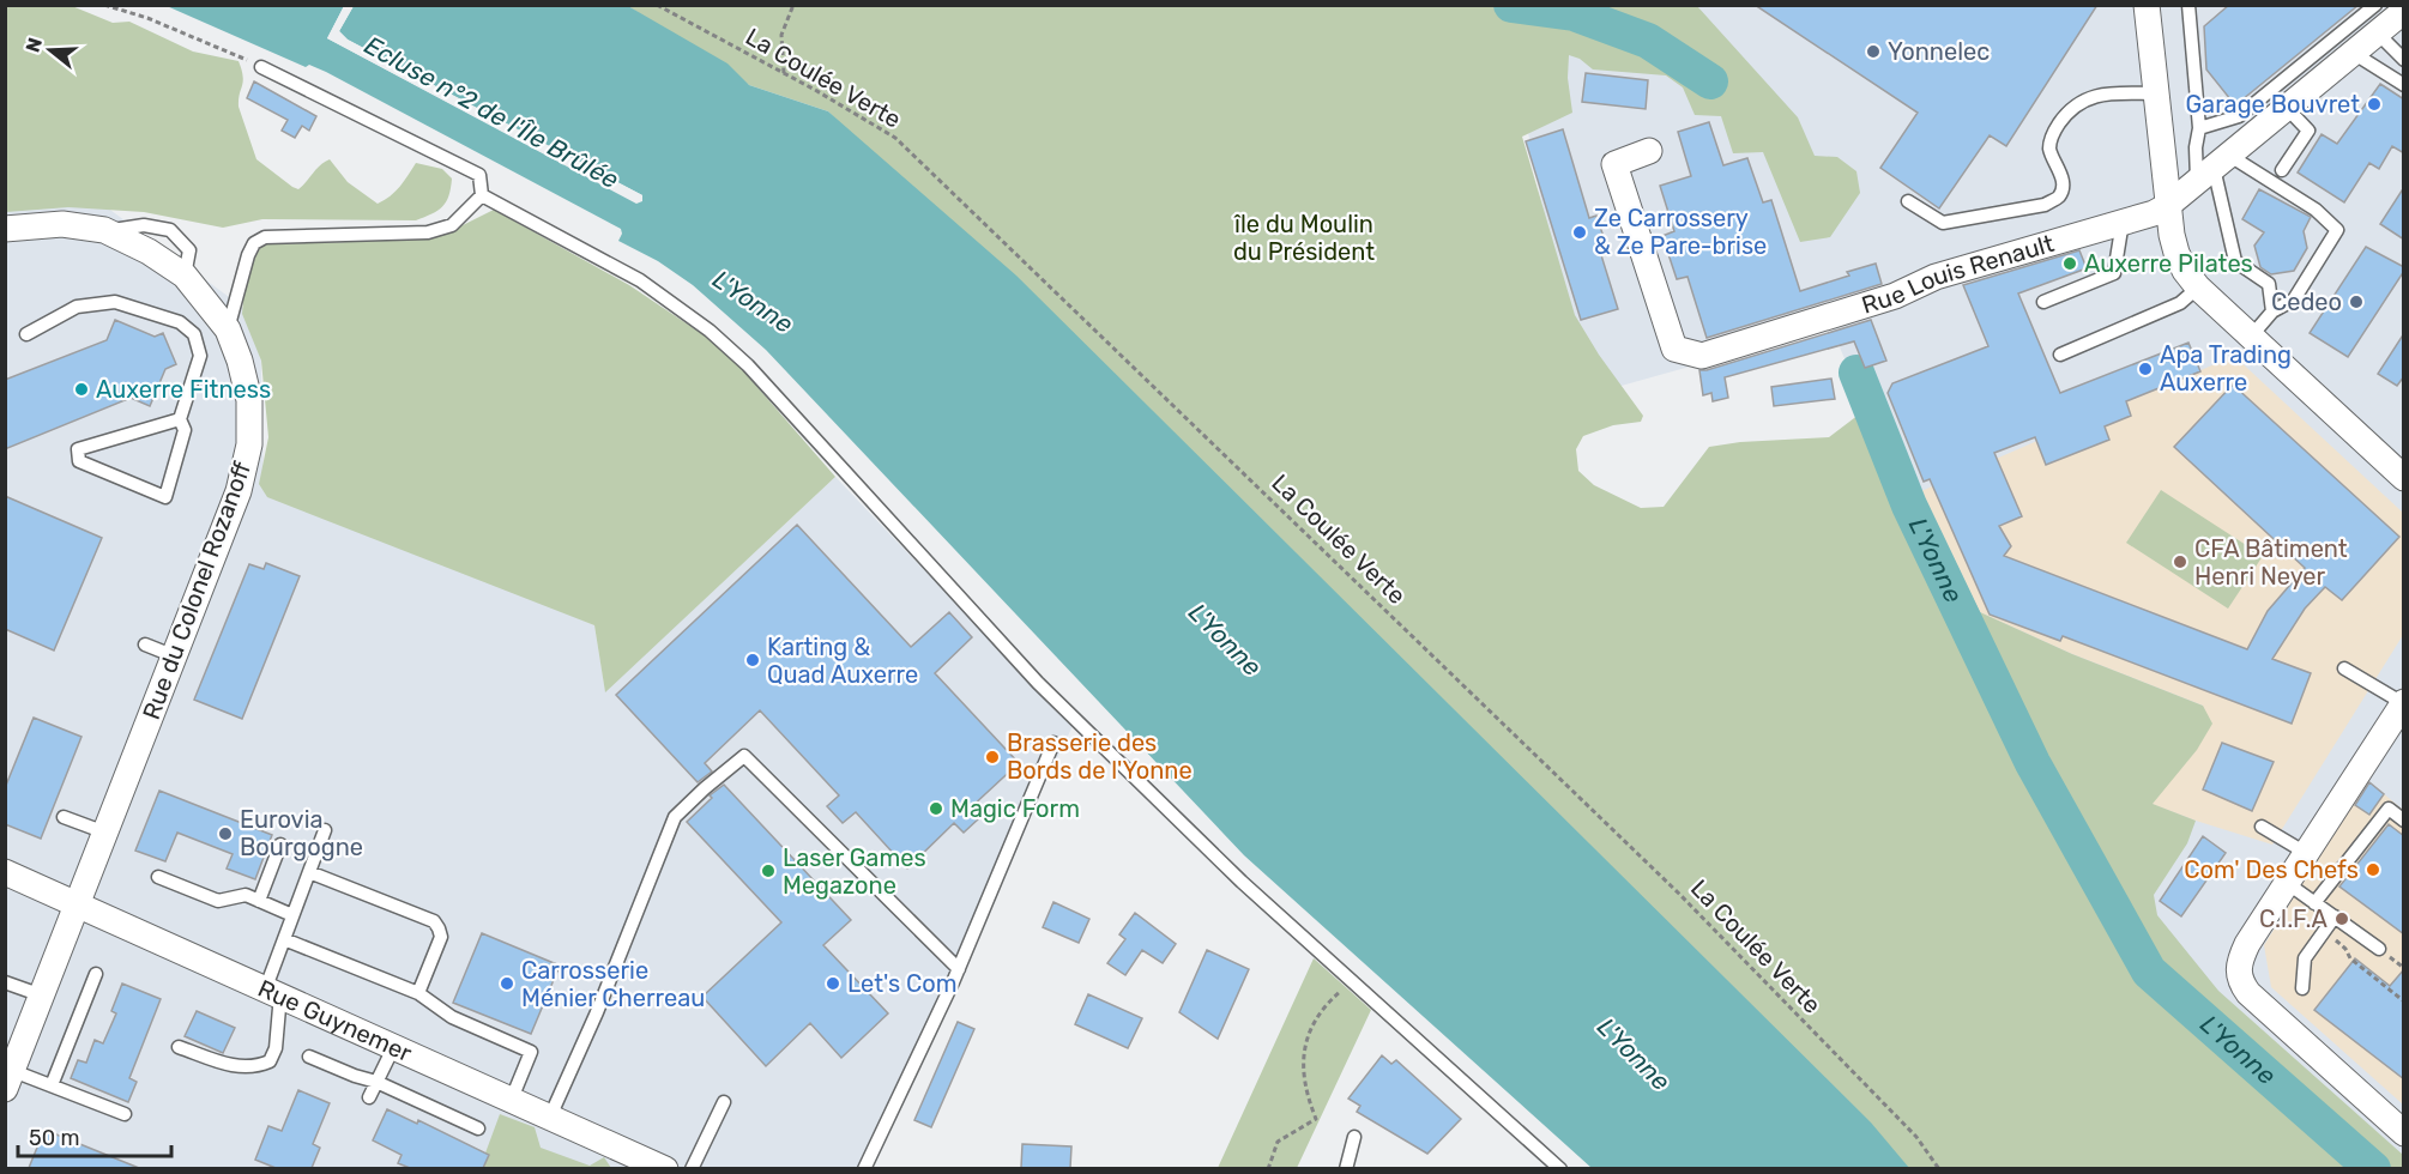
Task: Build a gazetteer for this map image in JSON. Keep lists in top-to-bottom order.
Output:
{
  "streets": {
    "street": ["Rue Louis Renault", "Rue du Colonel Rozanoff", "Rue Guynemer"],
    "path": ["La Coulée Verte"]
  },
  "crossings": [
    ["Rue du Colonel Rozanoff", "Rue Guynemer"]
  ],
  "water": ["Ecluse n°2 de l'Île Brûlée", "L'Yonne"],
  "parks": ["île du Moulin du Président"],
  "places": [
    "Yonnelec",
    "Garage Bouvret",
    "Ze Carrossery & Ze Pare-brise",
    "Auxerre Pilates",
    "Cedeo",
    "Apa Trading Auxerre",
    "Auxerre Fitness",
    "CFA Bâtiment Henri Neyer",
    "Karting & Quad Auxerre",
    "Brasserie des Bords de l'Yonne",
    "Magic Form",
    "Eurovia Bourgogne",
    "Com' Des Chefs",
    "Laser Games Megazone",
    "C.I.F.A",
    "Carrosserie Ménier Cherreau",
    "Let's Com"
  ],
  "scale_bar": "50 m",
  "north": "left"
}
